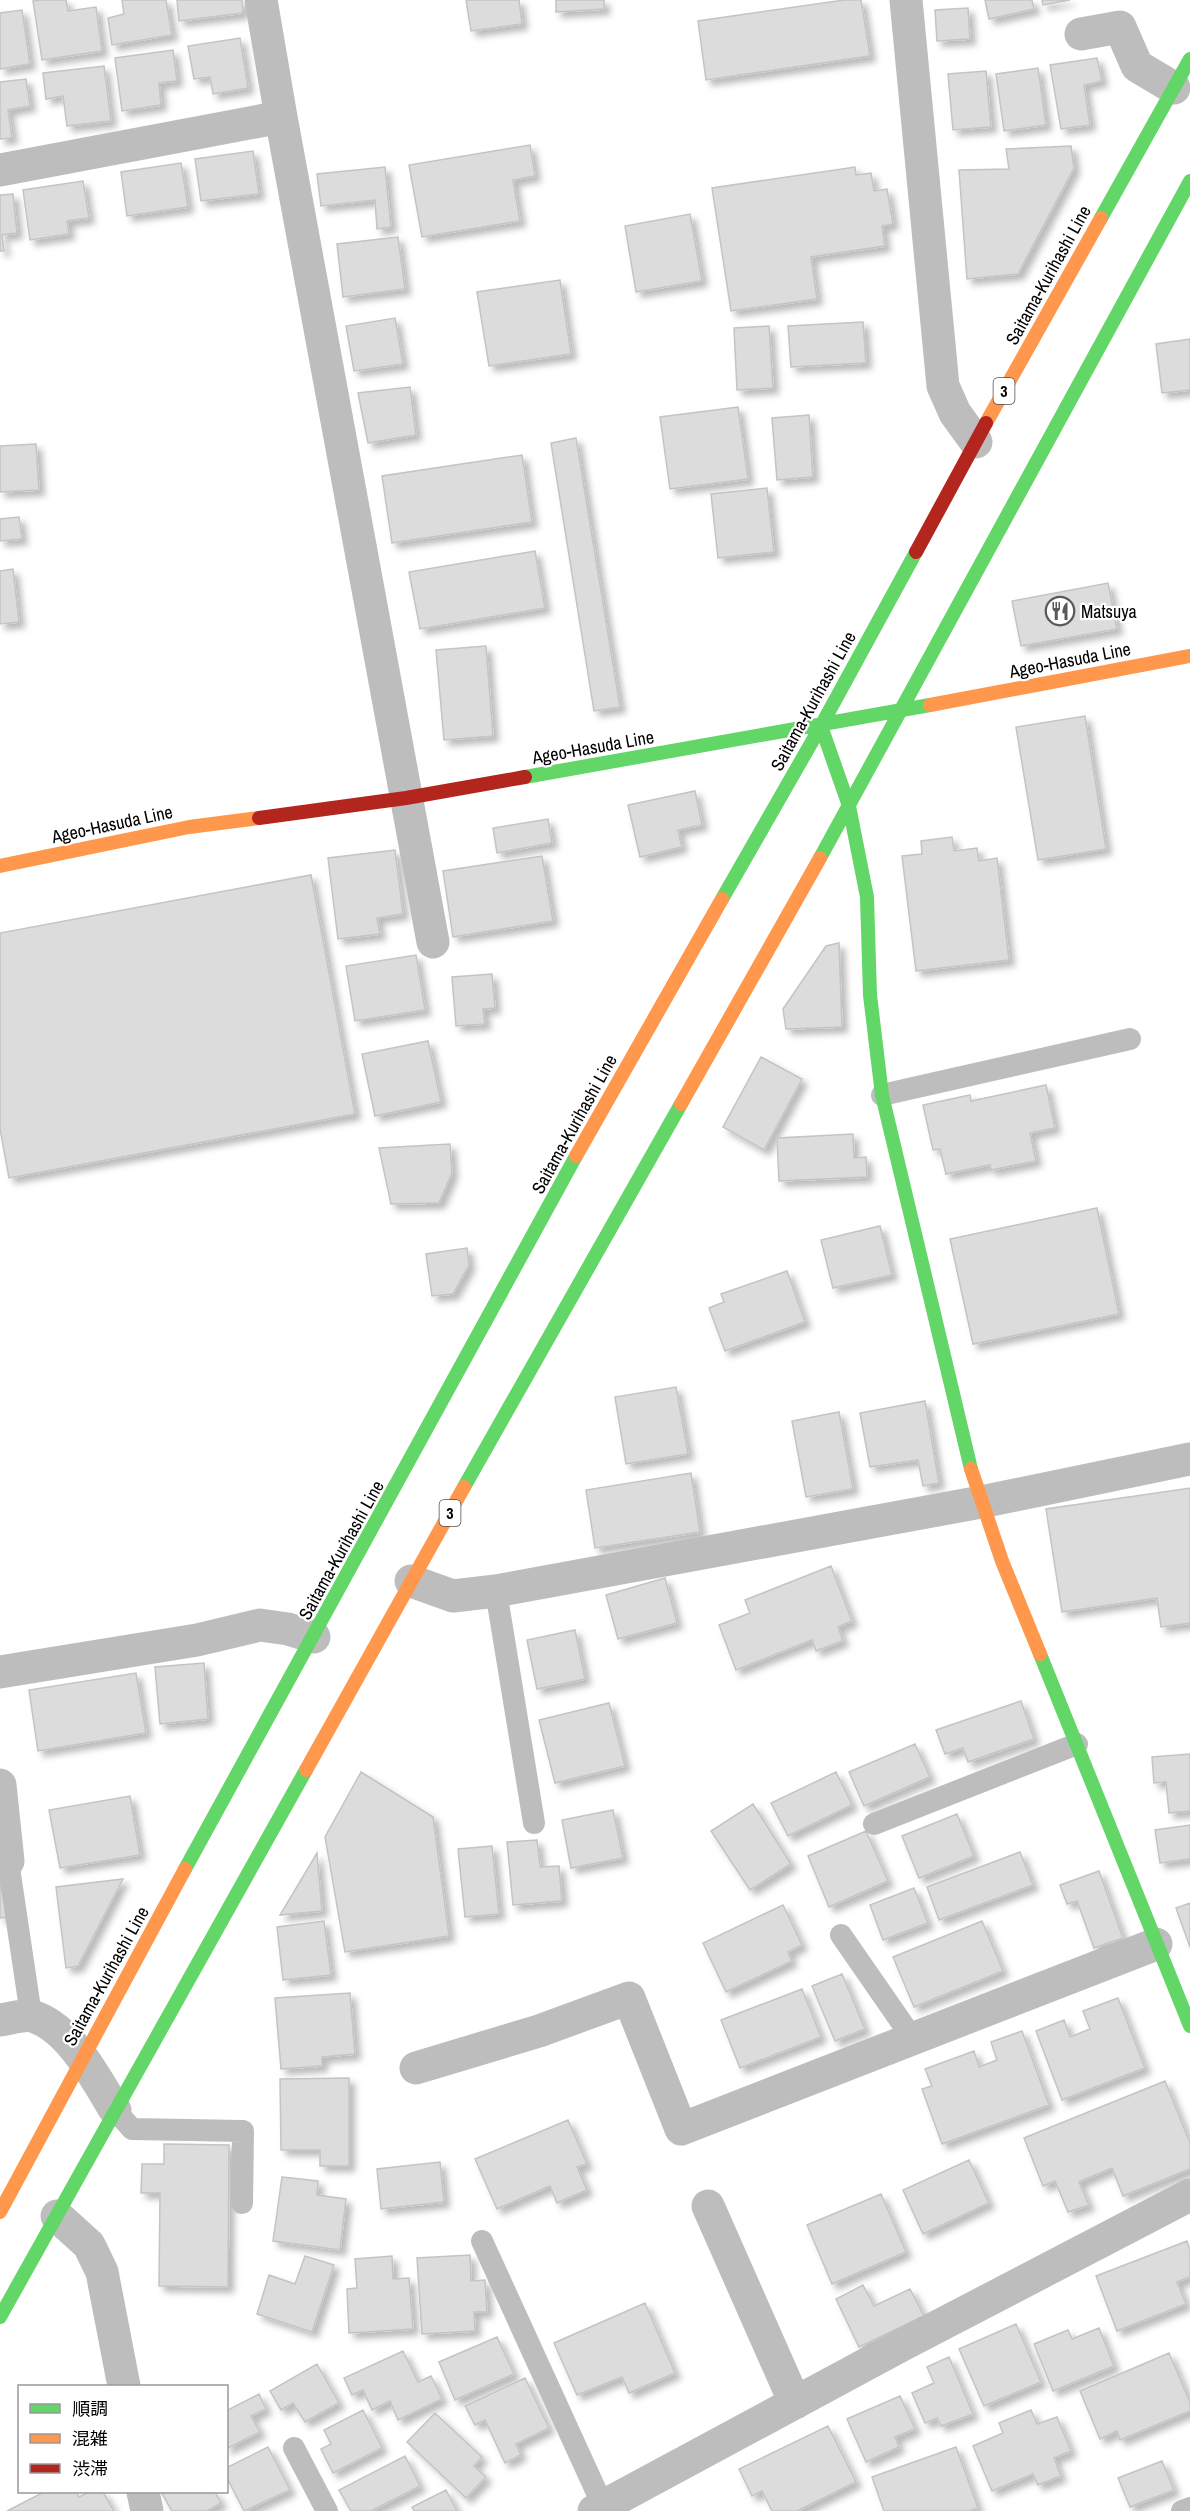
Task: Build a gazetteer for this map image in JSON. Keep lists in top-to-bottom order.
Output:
{
  "streets": {
    "main road": ["Saitama-Kurihashi Line", "3", "Ageo-Hasuda Line"]
  },
  "crossings": [
    ["Saitama-Kurihashi Line", "Ageo-Hasuda Line"],
    ["3", "Ageo-Hasuda Line"]
  ],
  "places": {
    "restaurant": ["Matsuya"]
  },
  "legend": ["順調", "混雑", "渋滞"]
}
